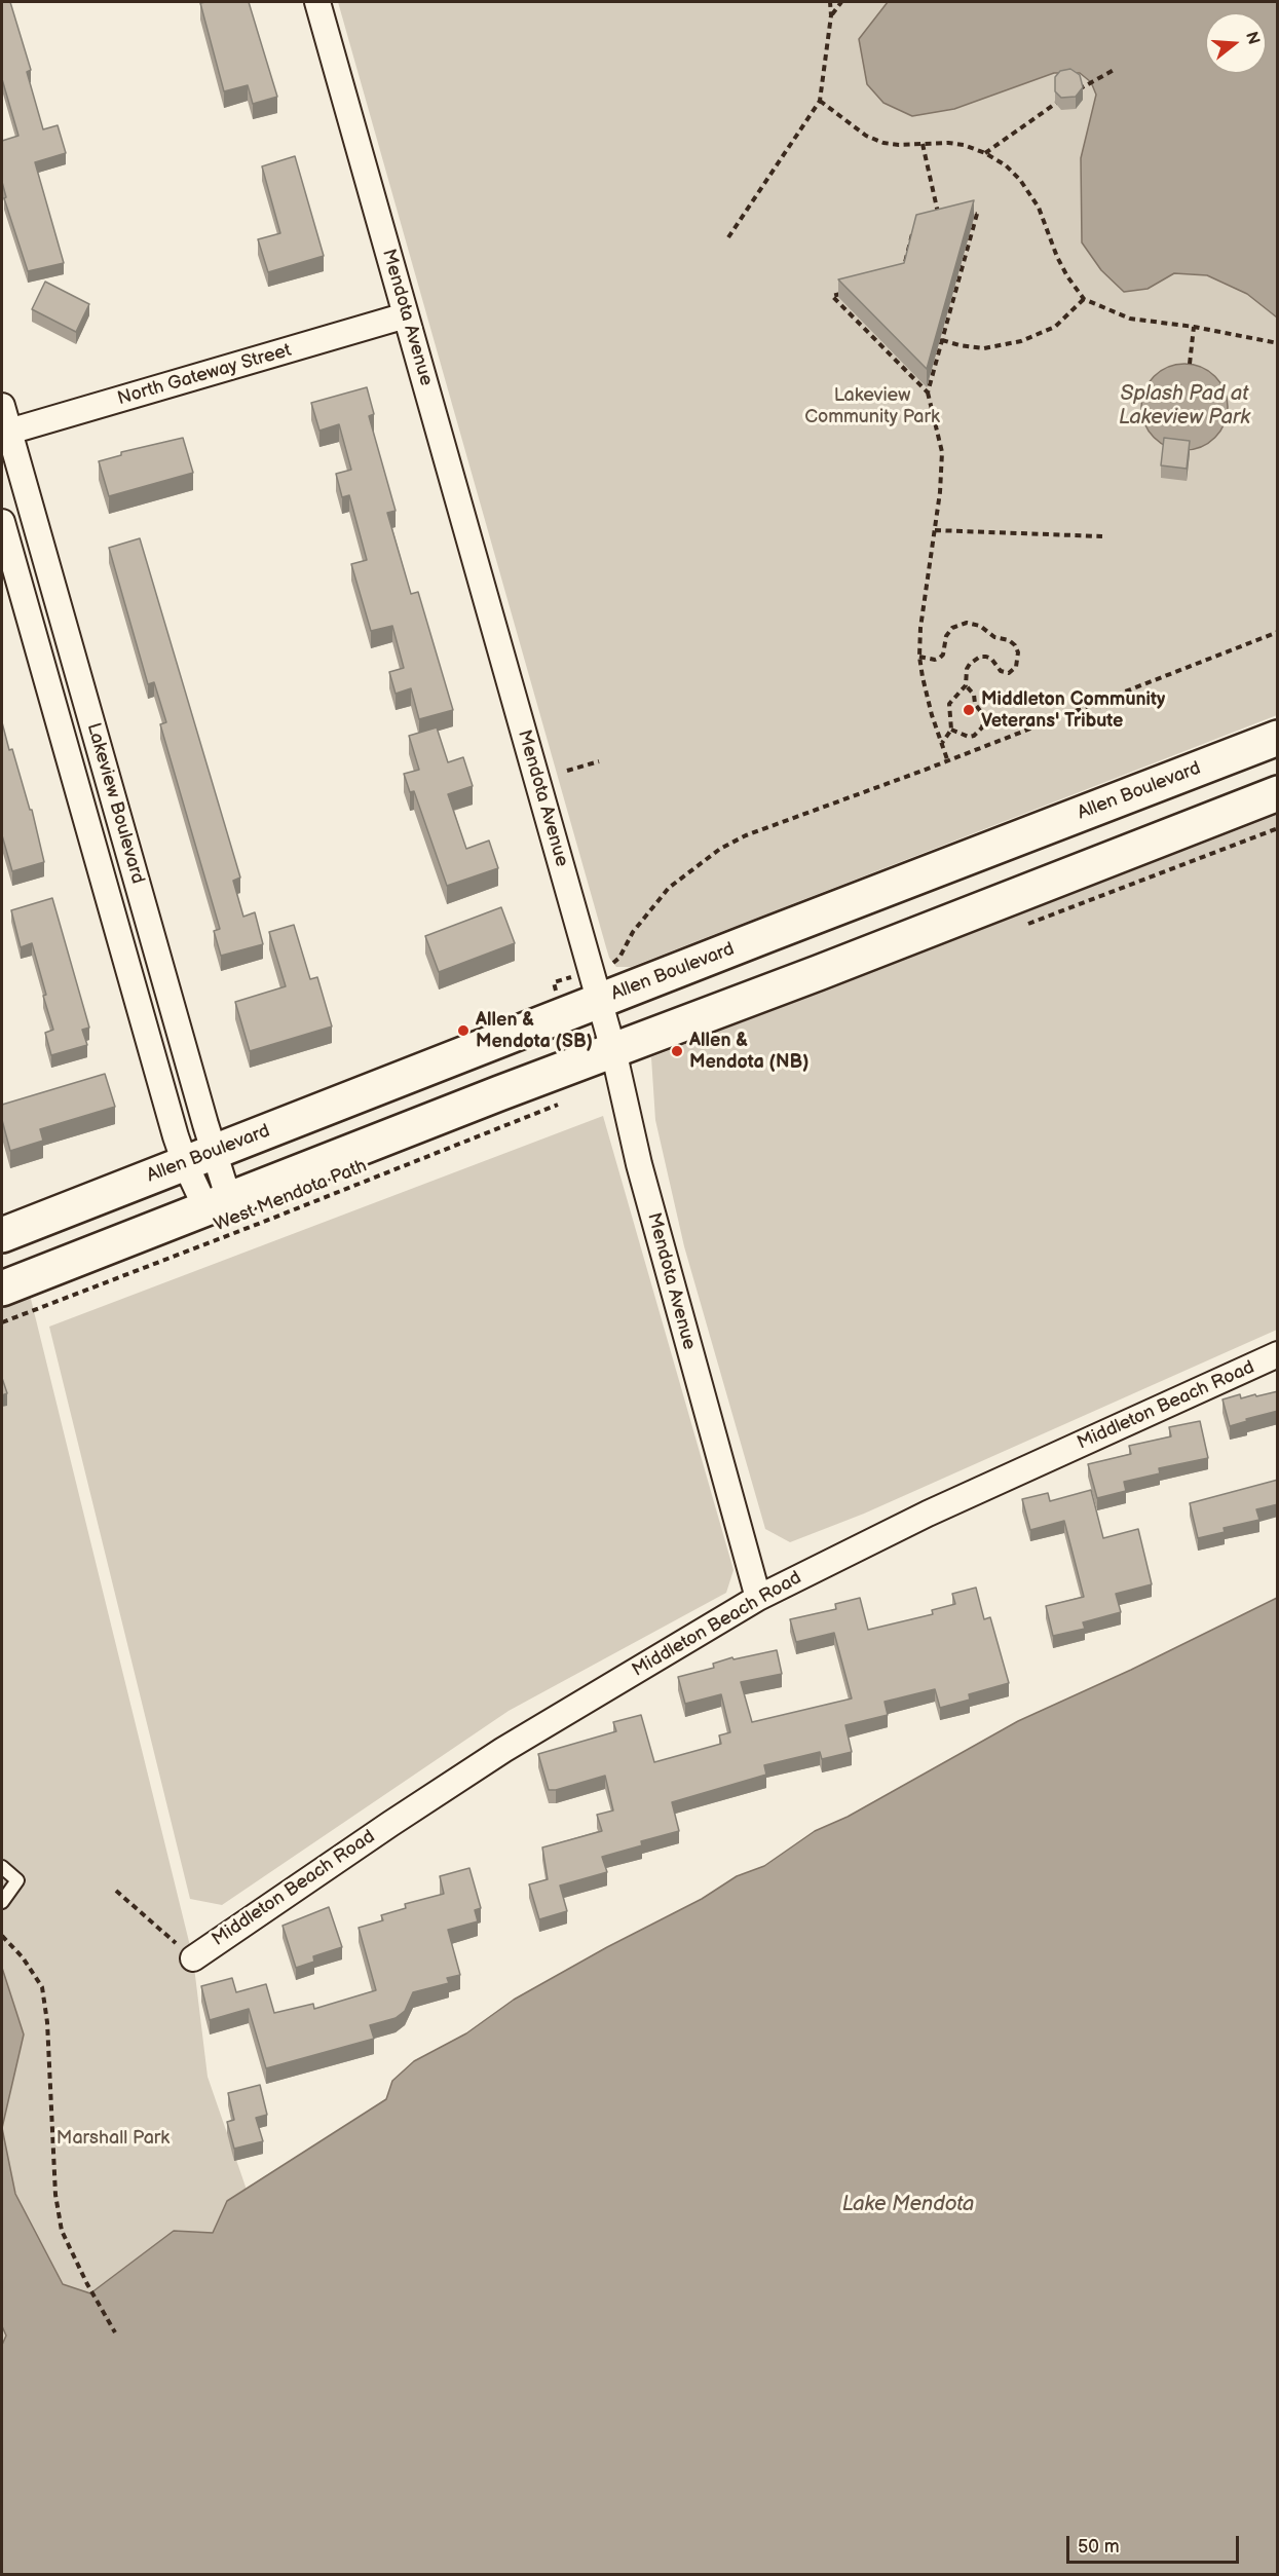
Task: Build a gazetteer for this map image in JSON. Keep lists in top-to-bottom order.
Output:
{
  "streets": {
    "main road": ["Allen Boulevard"],
    "street": [
      "Mendota Avenue",
      "North Gateway Street",
      "Lakeview Boulevard",
      "Middleton Beach Road"
    ],
    "path": ["West Mendota Path"]
  },
  "crossings": [
    ["Mendota Avenue", "North Gateway Street"],
    ["Mendota Avenue", "Allen Boulevard"],
    ["Mendota Avenue", "Middleton Beach Road"],
    ["North Gateway Street", "Lakeview Boulevard"],
    ["Allen Boulevard", "Lakeview Boulevard"]
  ],
  "water": ["Splash Pad at Lakeview Park", "Lake Mendota"],
  "parks": ["Lakeview Community Park", "Marshall Park"],
  "places": ["Middleton Community Veterans' Tribute", "Allen & Mendota (SB)", "Allen & Mendota (NB)"],
  "scale_bar": "50 m",
  "north": "right"
}
